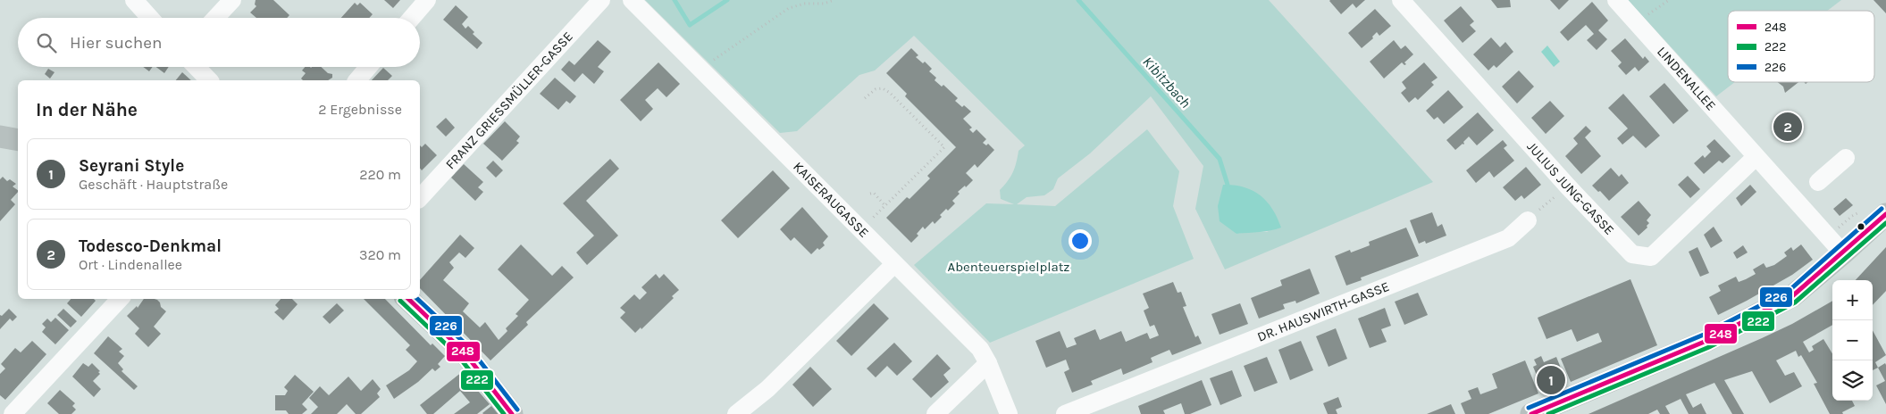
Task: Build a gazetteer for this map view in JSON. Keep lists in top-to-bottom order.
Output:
{
  "streets": {
    "street": [
      "LINDENALLEE",
      "FRANZ GRIESSMÜLLER-GASSE",
      "JULIUS JUNG-GASSE",
      "KAISERAUGASSE",
      "DR. HAUSWIRTH-GASSE"
    ]
  },
  "crossings": [
    ["LINDENALLEE", "JULIUS JUNG-GASSE"]
  ],
  "water": ["Kibitzbach"],
  "parks": ["Abenteuerspielplatz"],
  "lines": ["transit line 226", "transit line 248", "transit line 222"],
  "legend": ["248", "222", "226"],
  "page": {
    "search": "Hier suchen",
    "heading": ["In der Nähe", "2 Ergebnisse"],
    "pins": ["2", "1"],
    "list": [
      {
        "mark": "1",
        "name": "Seyrani Style",
        "note": "Geschäft · Hauptstraße",
        "value": "220 m"
      },
      {
        "mark": "2",
        "name": "Todesco-Denkmal",
        "note": "Ort · Lindenallee",
        "value": "320 m"
      }
    ],
    "map_buttons": ["+", "−"]
  }
}
